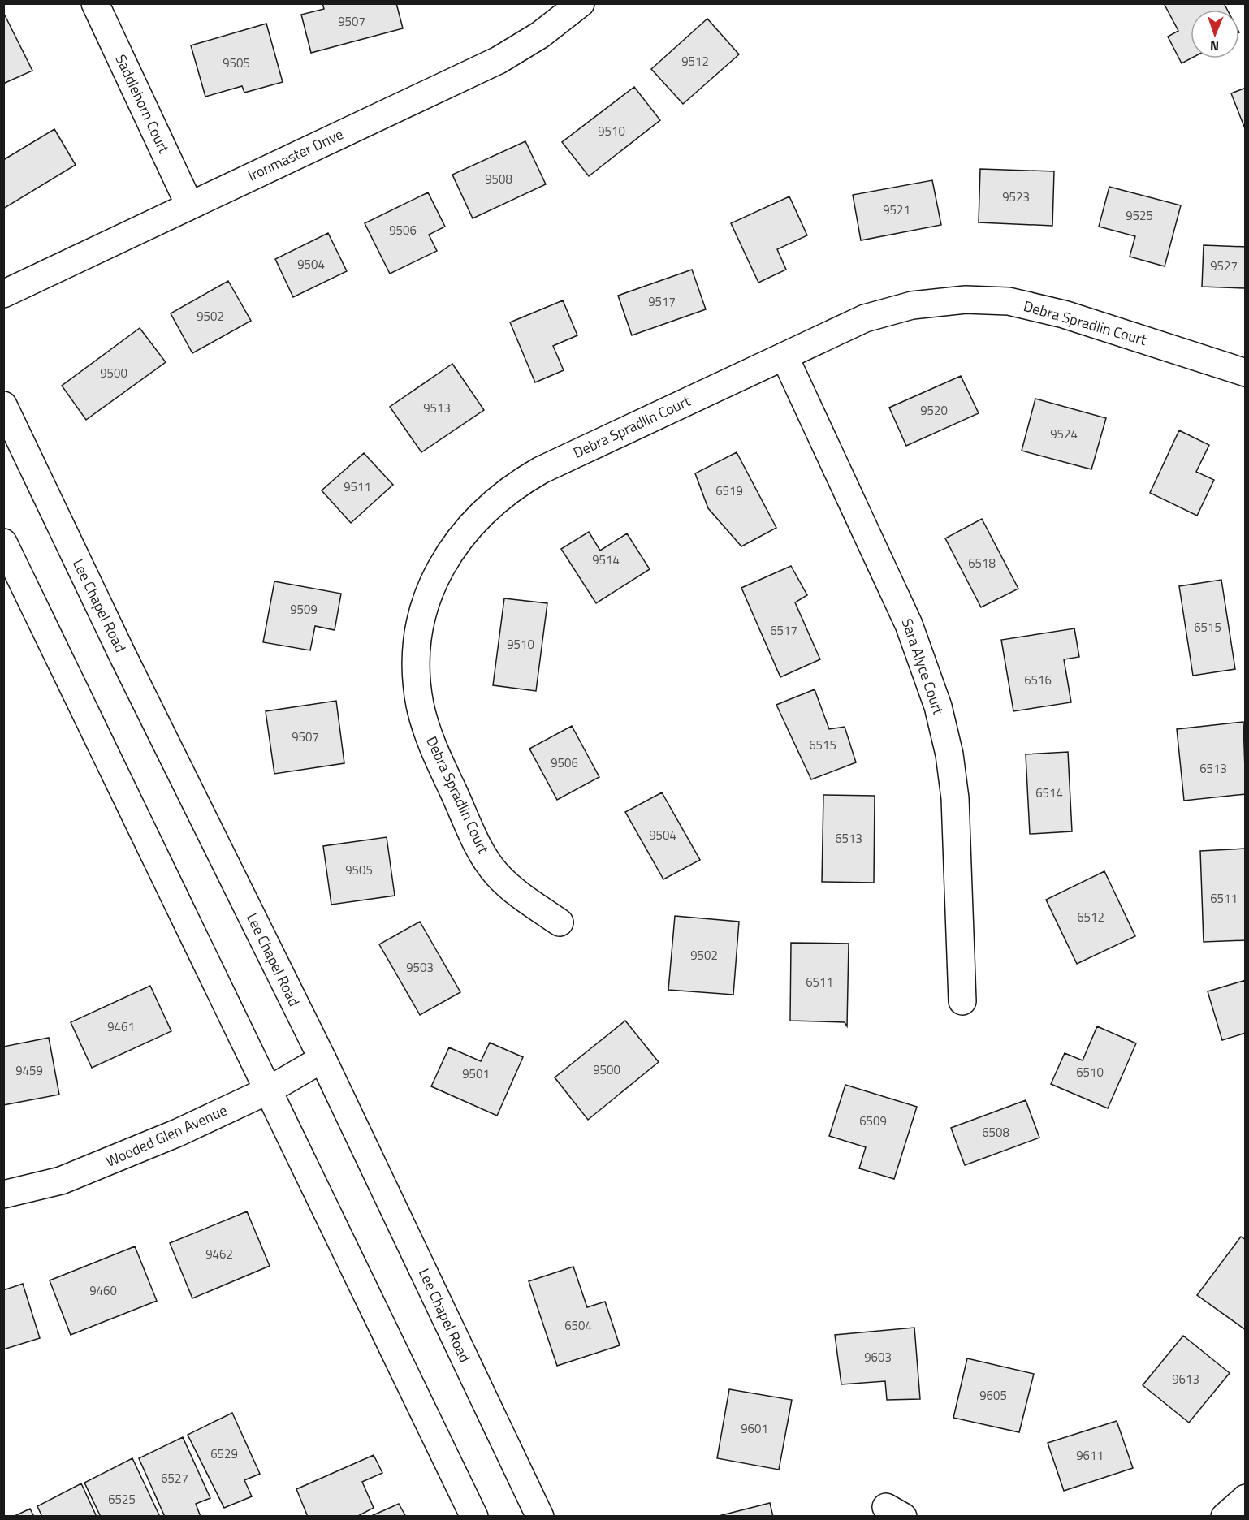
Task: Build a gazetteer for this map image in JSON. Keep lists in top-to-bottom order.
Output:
{
  "streets": {
    "street": [
      "Saddlehorn Court",
      "Ironmaster Drive",
      "Debra Spradlin Court",
      "Lee Chapel Road",
      "Sara Alyce Court",
      "Wooded Glen Avenue"
    ]
  },
  "crossings": [
    ["Saddlehorn Court", "Ironmaster Drive"],
    ["Debra Spradlin Court", "Sara Alyce Court"],
    ["Lee Chapel Road", "Wooded Glen Avenue"]
  ],
  "house_numbers": [
    "9507",
    "9512",
    "9505",
    "9510",
    "9508",
    "9523",
    "9521",
    "9525",
    "9506",
    "9504",
    "9527",
    "9517",
    "9502",
    "9500",
    "9513",
    "9520",
    "9524",
    "9511",
    "6519",
    "9514",
    "6518",
    "9509",
    "6515",
    "6517",
    "9510",
    "6516",
    "9507",
    "6515",
    "9506",
    "6513",
    "6514",
    "9504",
    "6513",
    "9505",
    "6511",
    "6512",
    "9502",
    "9503",
    "6511",
    "9461",
    "9500",
    "9459",
    "6510",
    "9501",
    "6509",
    "6508",
    "9462",
    "9460",
    "6504",
    "9603",
    "9613",
    "9605",
    "9601",
    "6529",
    "9611",
    "6527",
    "6525"
  ],
  "north": "bottom"
}
